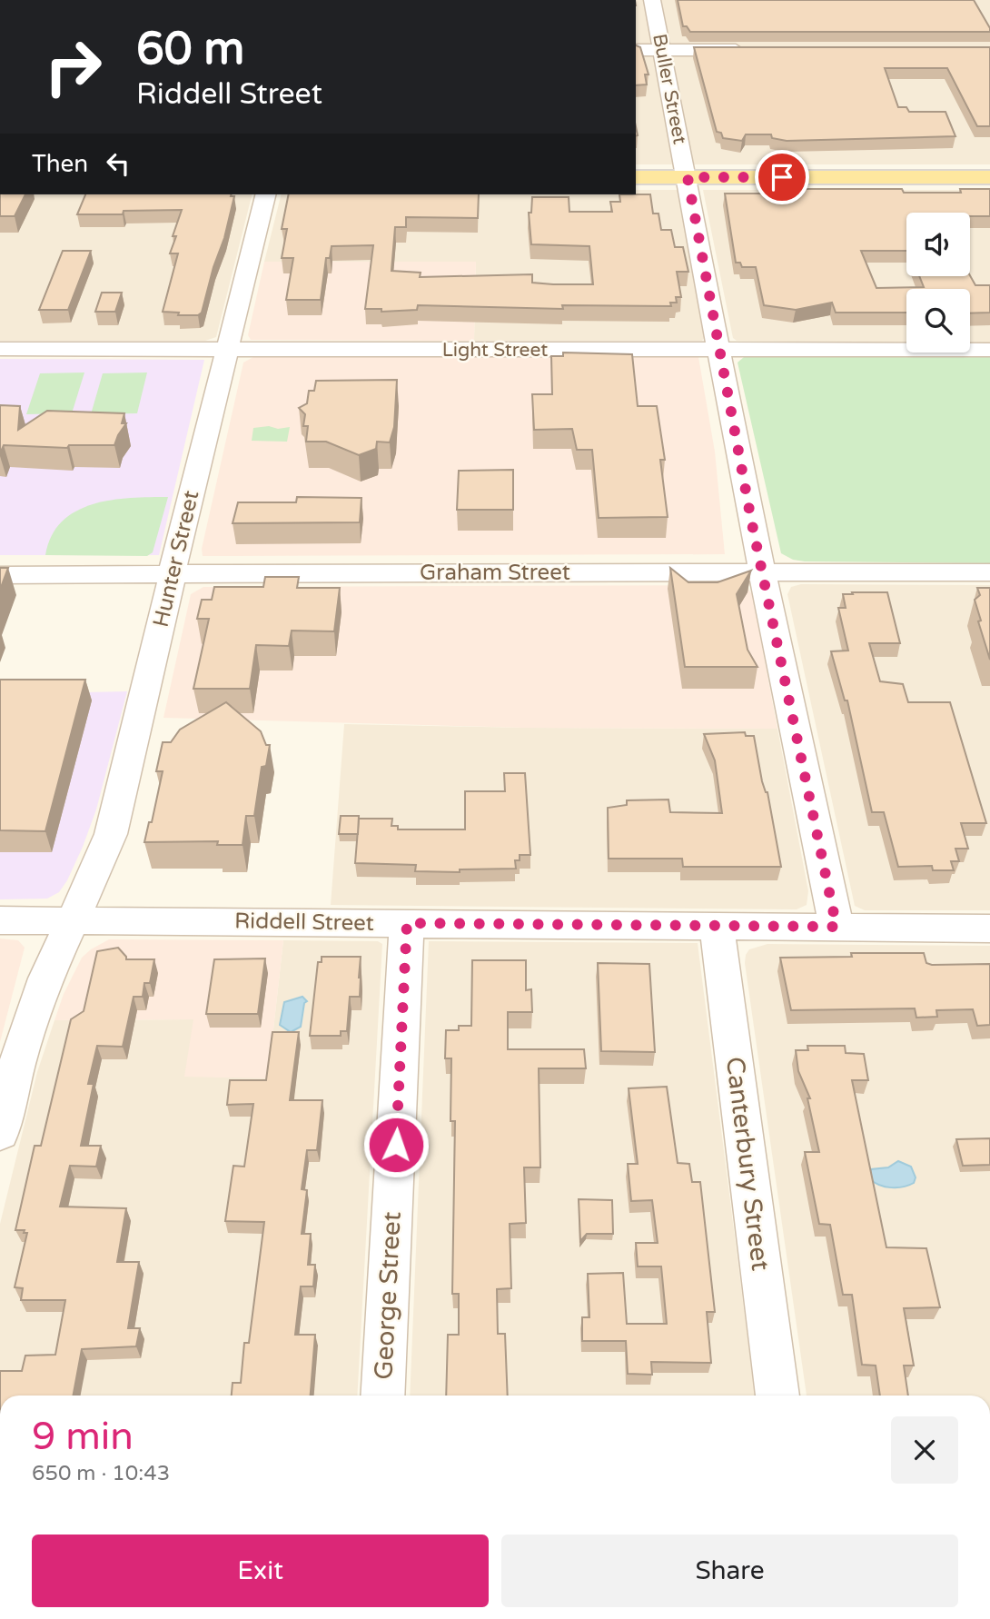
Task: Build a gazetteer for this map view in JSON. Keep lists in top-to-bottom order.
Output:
{
  "streets": {
    "street": [
      "Buller Street",
      "Light Street",
      "Hunter Street",
      "Graham Street",
      "Riddell Street",
      "Canterbury Street",
      "George Street"
    ]
  },
  "crossings": [
    ["Buller Street", "Light Street"],
    ["Buller Street", "Graham Street"],
    ["Buller Street", "Riddell Street"],
    ["Light Street", "Hunter Street"],
    ["Hunter Street", "Graham Street"],
    ["Hunter Street", "Riddell Street"],
    ["Riddell Street", "Canterbury Street"],
    ["Riddell Street", "George Street"]
  ],
  "page": {
    "turn": ["60 m", "Riddell Street"],
    "then": "Then",
    "heading": ["9 min", "650 m · 10:43"],
    "buttons": ["Exit", "Share"]
  }
}
